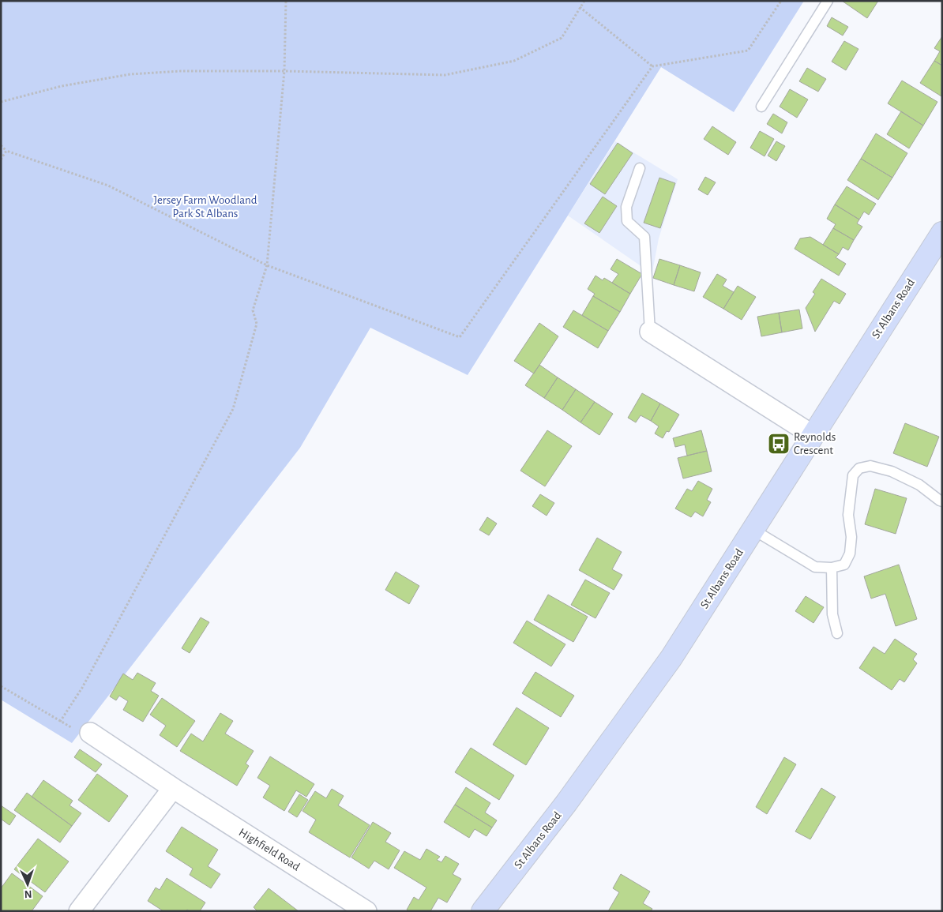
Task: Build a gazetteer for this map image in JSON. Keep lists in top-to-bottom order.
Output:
{
  "streets": {
    "main road": ["St Albans Road"],
    "street": ["Highfield Road"]
  },
  "parks": ["Jersey Farm Woodland Park St Albans"],
  "places": {
    "bus stop": ["Reynolds Crescent"]
  },
  "north": "bottom"
}
